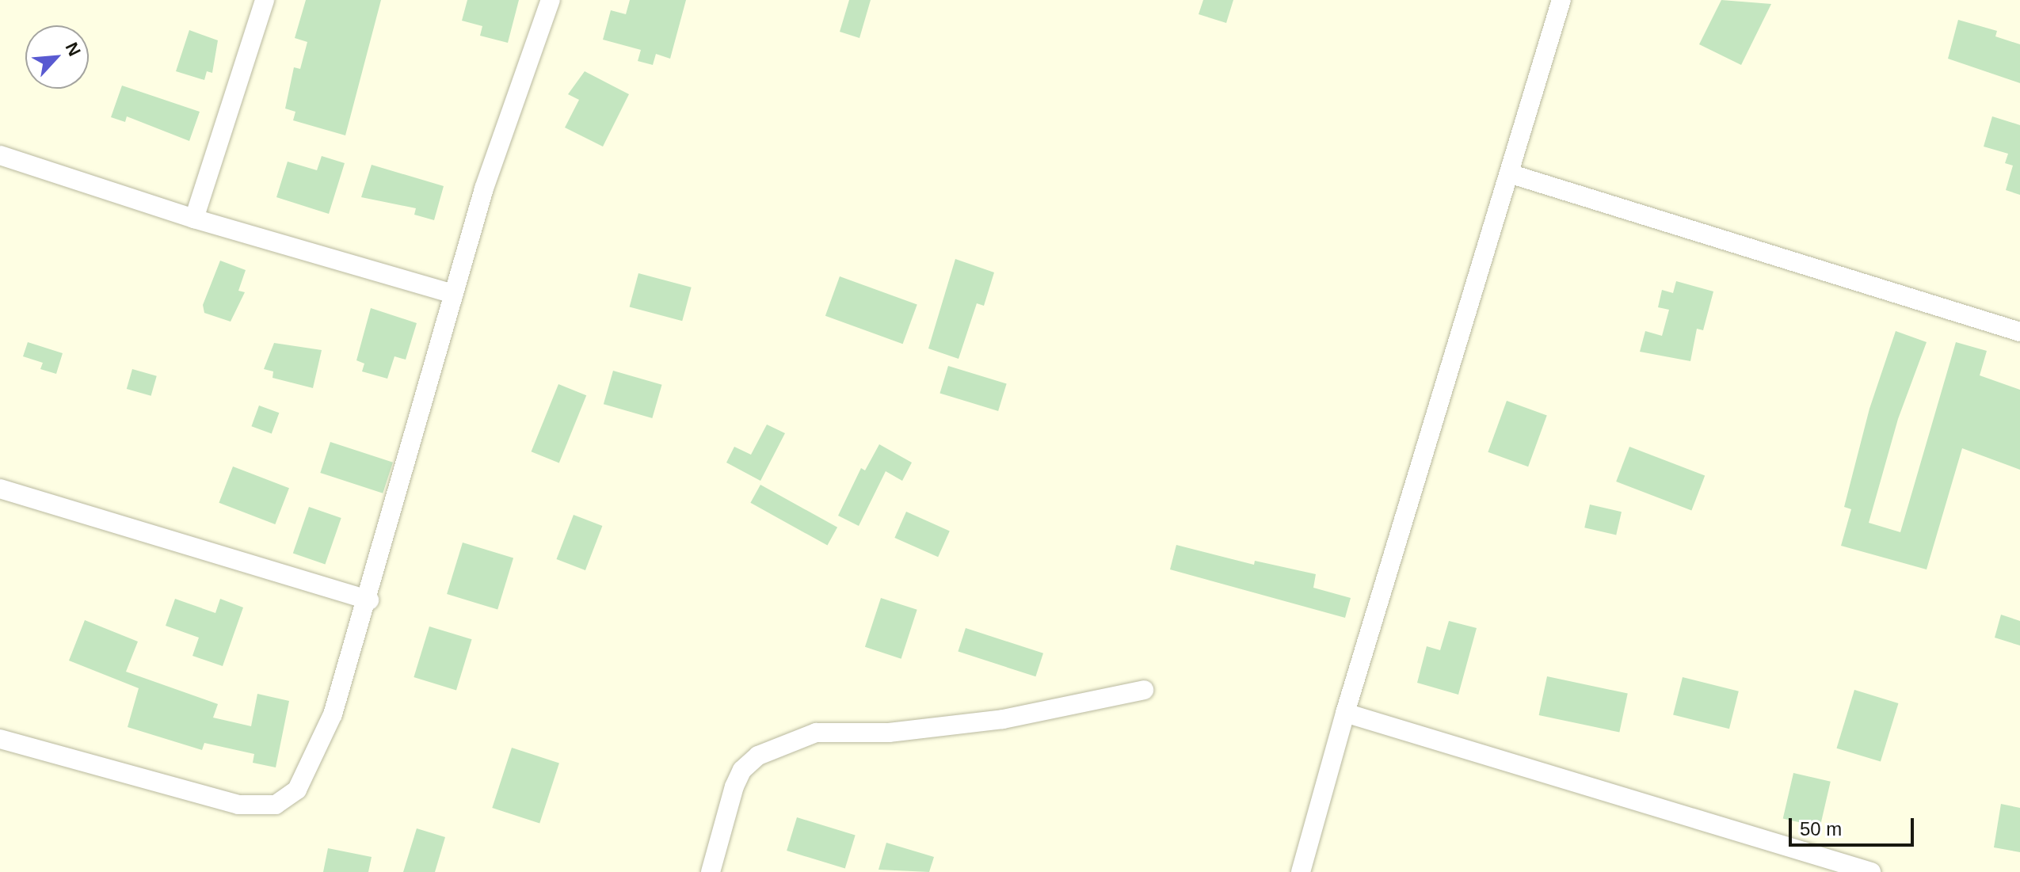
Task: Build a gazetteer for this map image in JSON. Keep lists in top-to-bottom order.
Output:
{
  "scale_bar": "50 m",
  "north": "top right"
}
